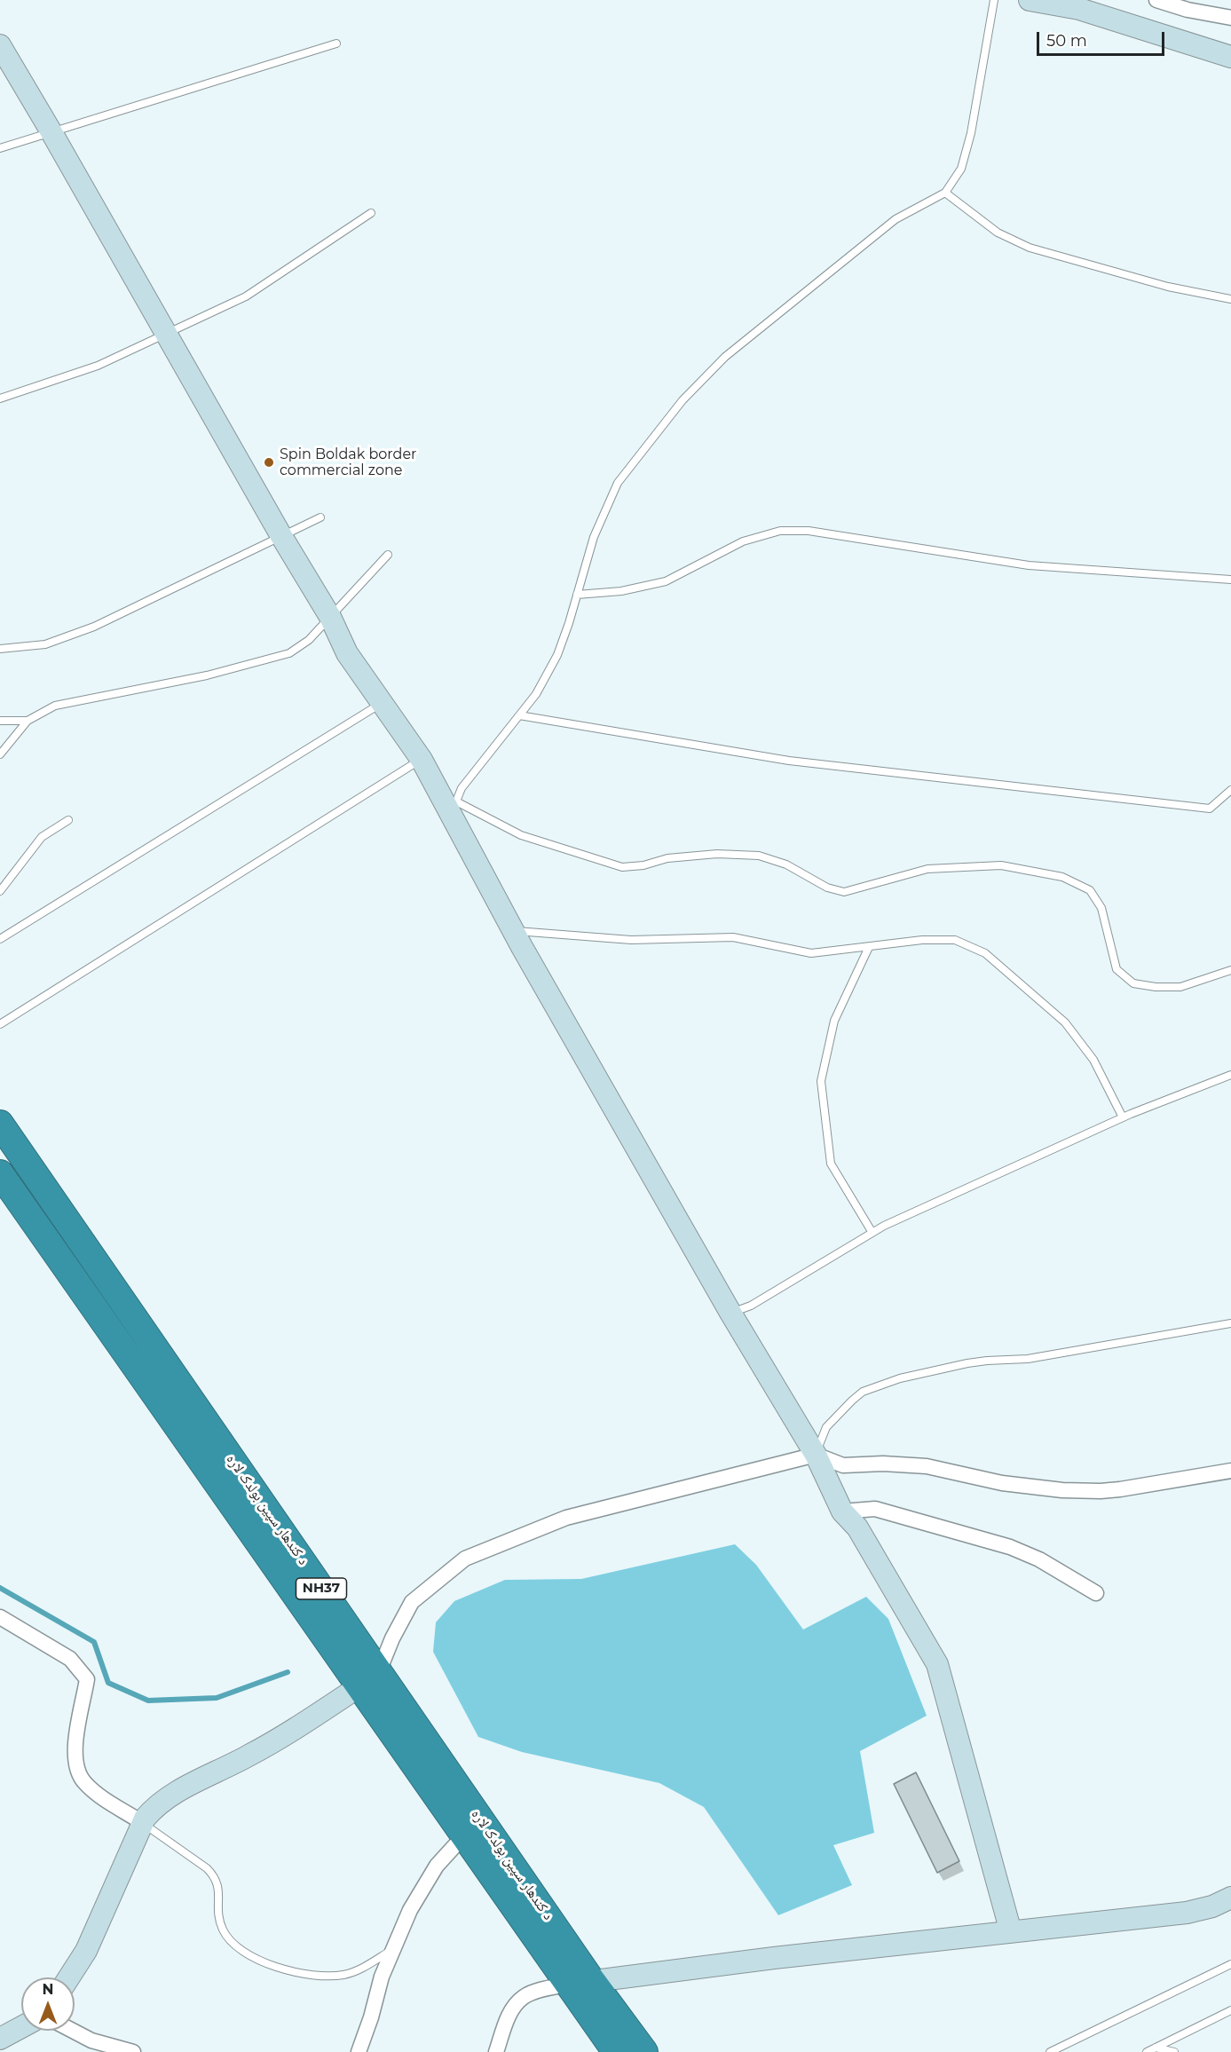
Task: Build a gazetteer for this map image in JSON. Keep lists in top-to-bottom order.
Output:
{
  "streets": {
    "highway": ["د کندهار سپین بولدک لاره", "NH37"]
  },
  "places": ["Spin Boldak border commercial zone"],
  "scale_bar": "50 m",
  "north": "top"
}
